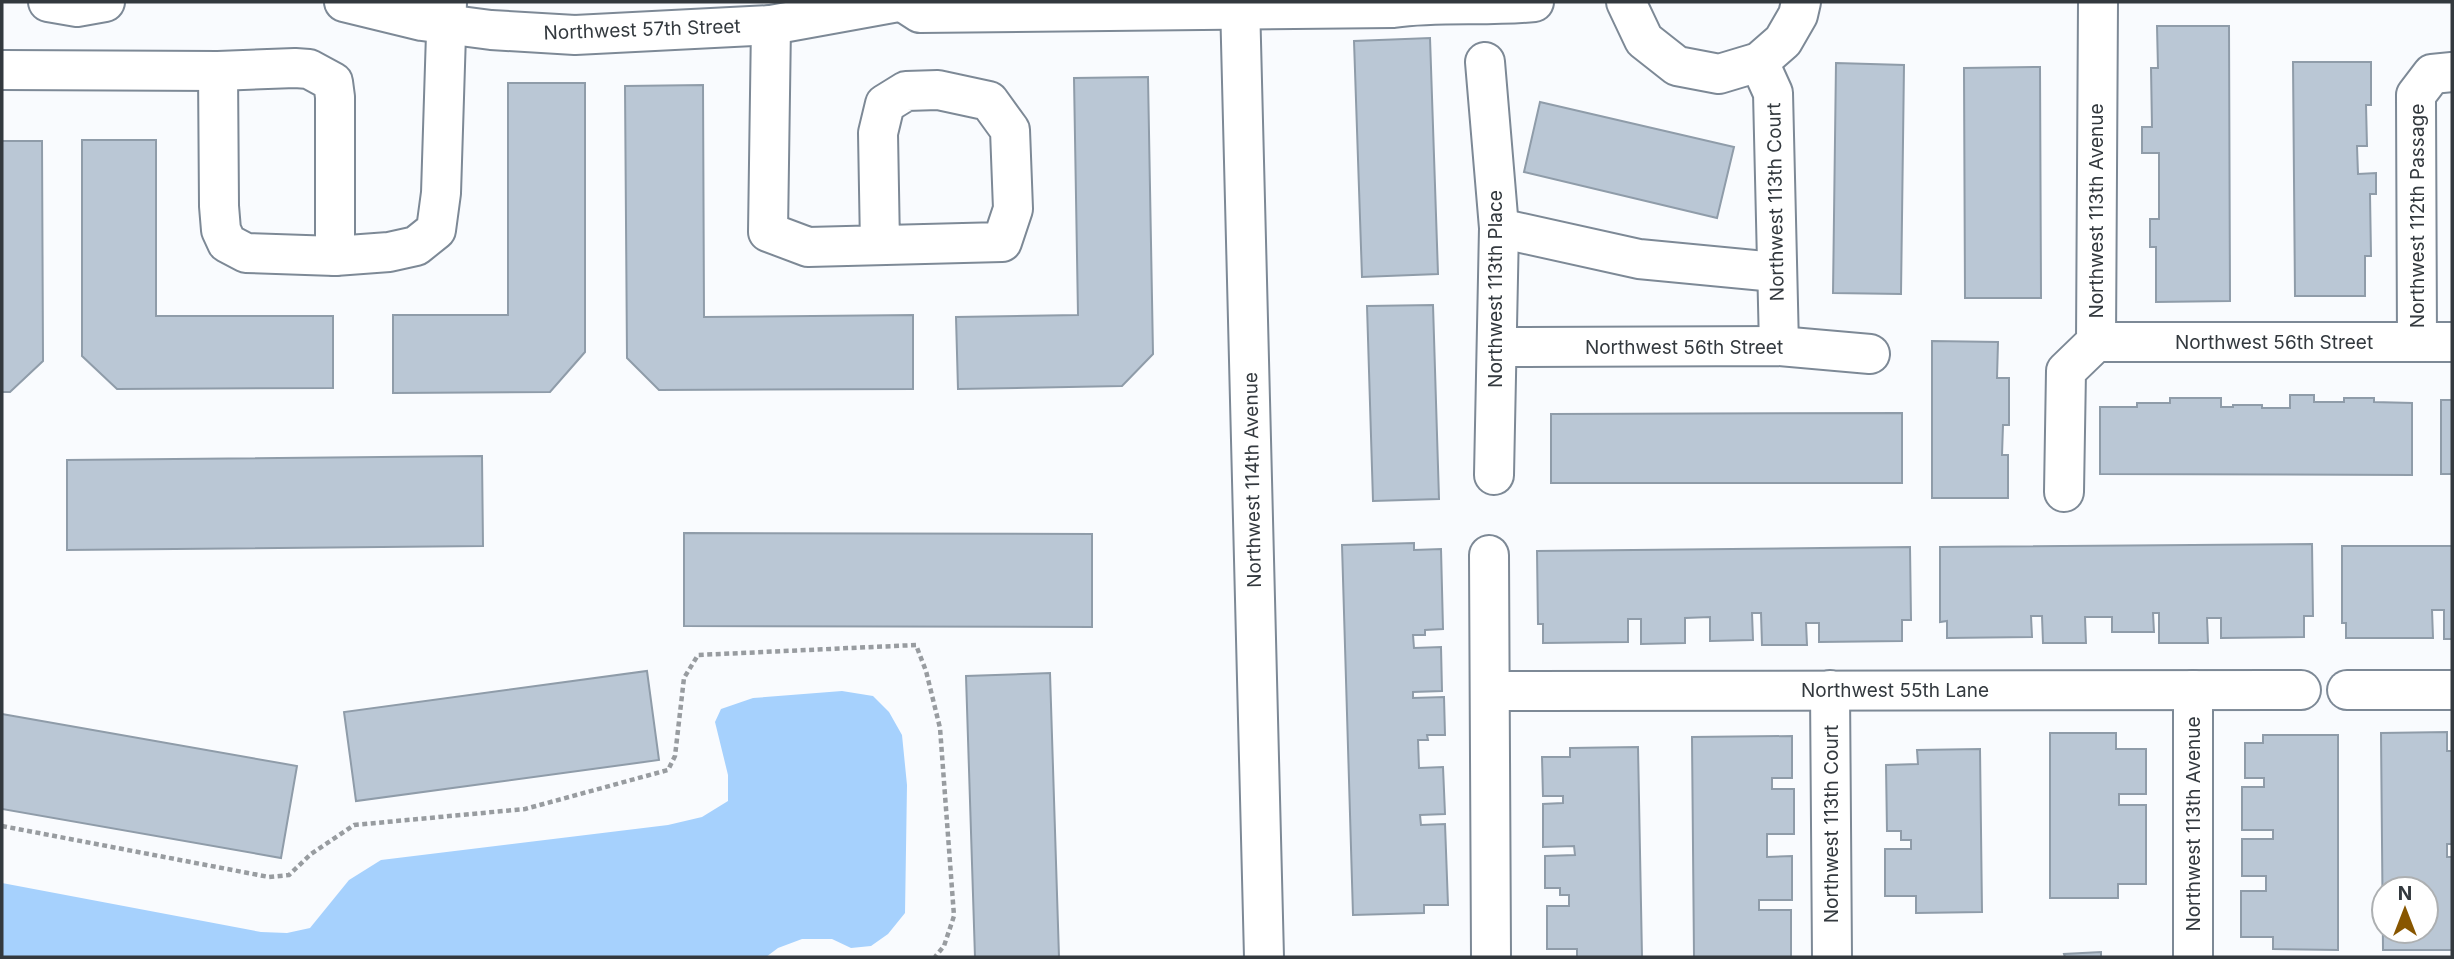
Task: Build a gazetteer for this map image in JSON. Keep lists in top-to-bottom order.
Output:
{
  "streets": {
    "street": [
      "Northwest 57th Street",
      "Northwest 113th Court",
      "Northwest 113th Avenue",
      "Northwest 112th Passage",
      "Northwest 113th Place",
      "Northwest 56th Street",
      "Northwest 114th Avenue",
      "Northwest 55th Lane"
    ]
  },
  "crossings": [
    ["Northwest 57th Street", "Northwest 114th Avenue"],
    ["Northwest 113th Court", "Northwest 56th Street"],
    ["Northwest 113th Court", "Northwest 55th Lane"],
    ["Northwest 113th Avenue", "Northwest 56th Street"],
    ["Northwest 113th Avenue", "Northwest 55th Lane"],
    ["Northwest 112th Passage", "Northwest 56th Street"],
    ["Northwest 113th Place", "Northwest 56th Street"]
  ],
  "north": "top"
}
